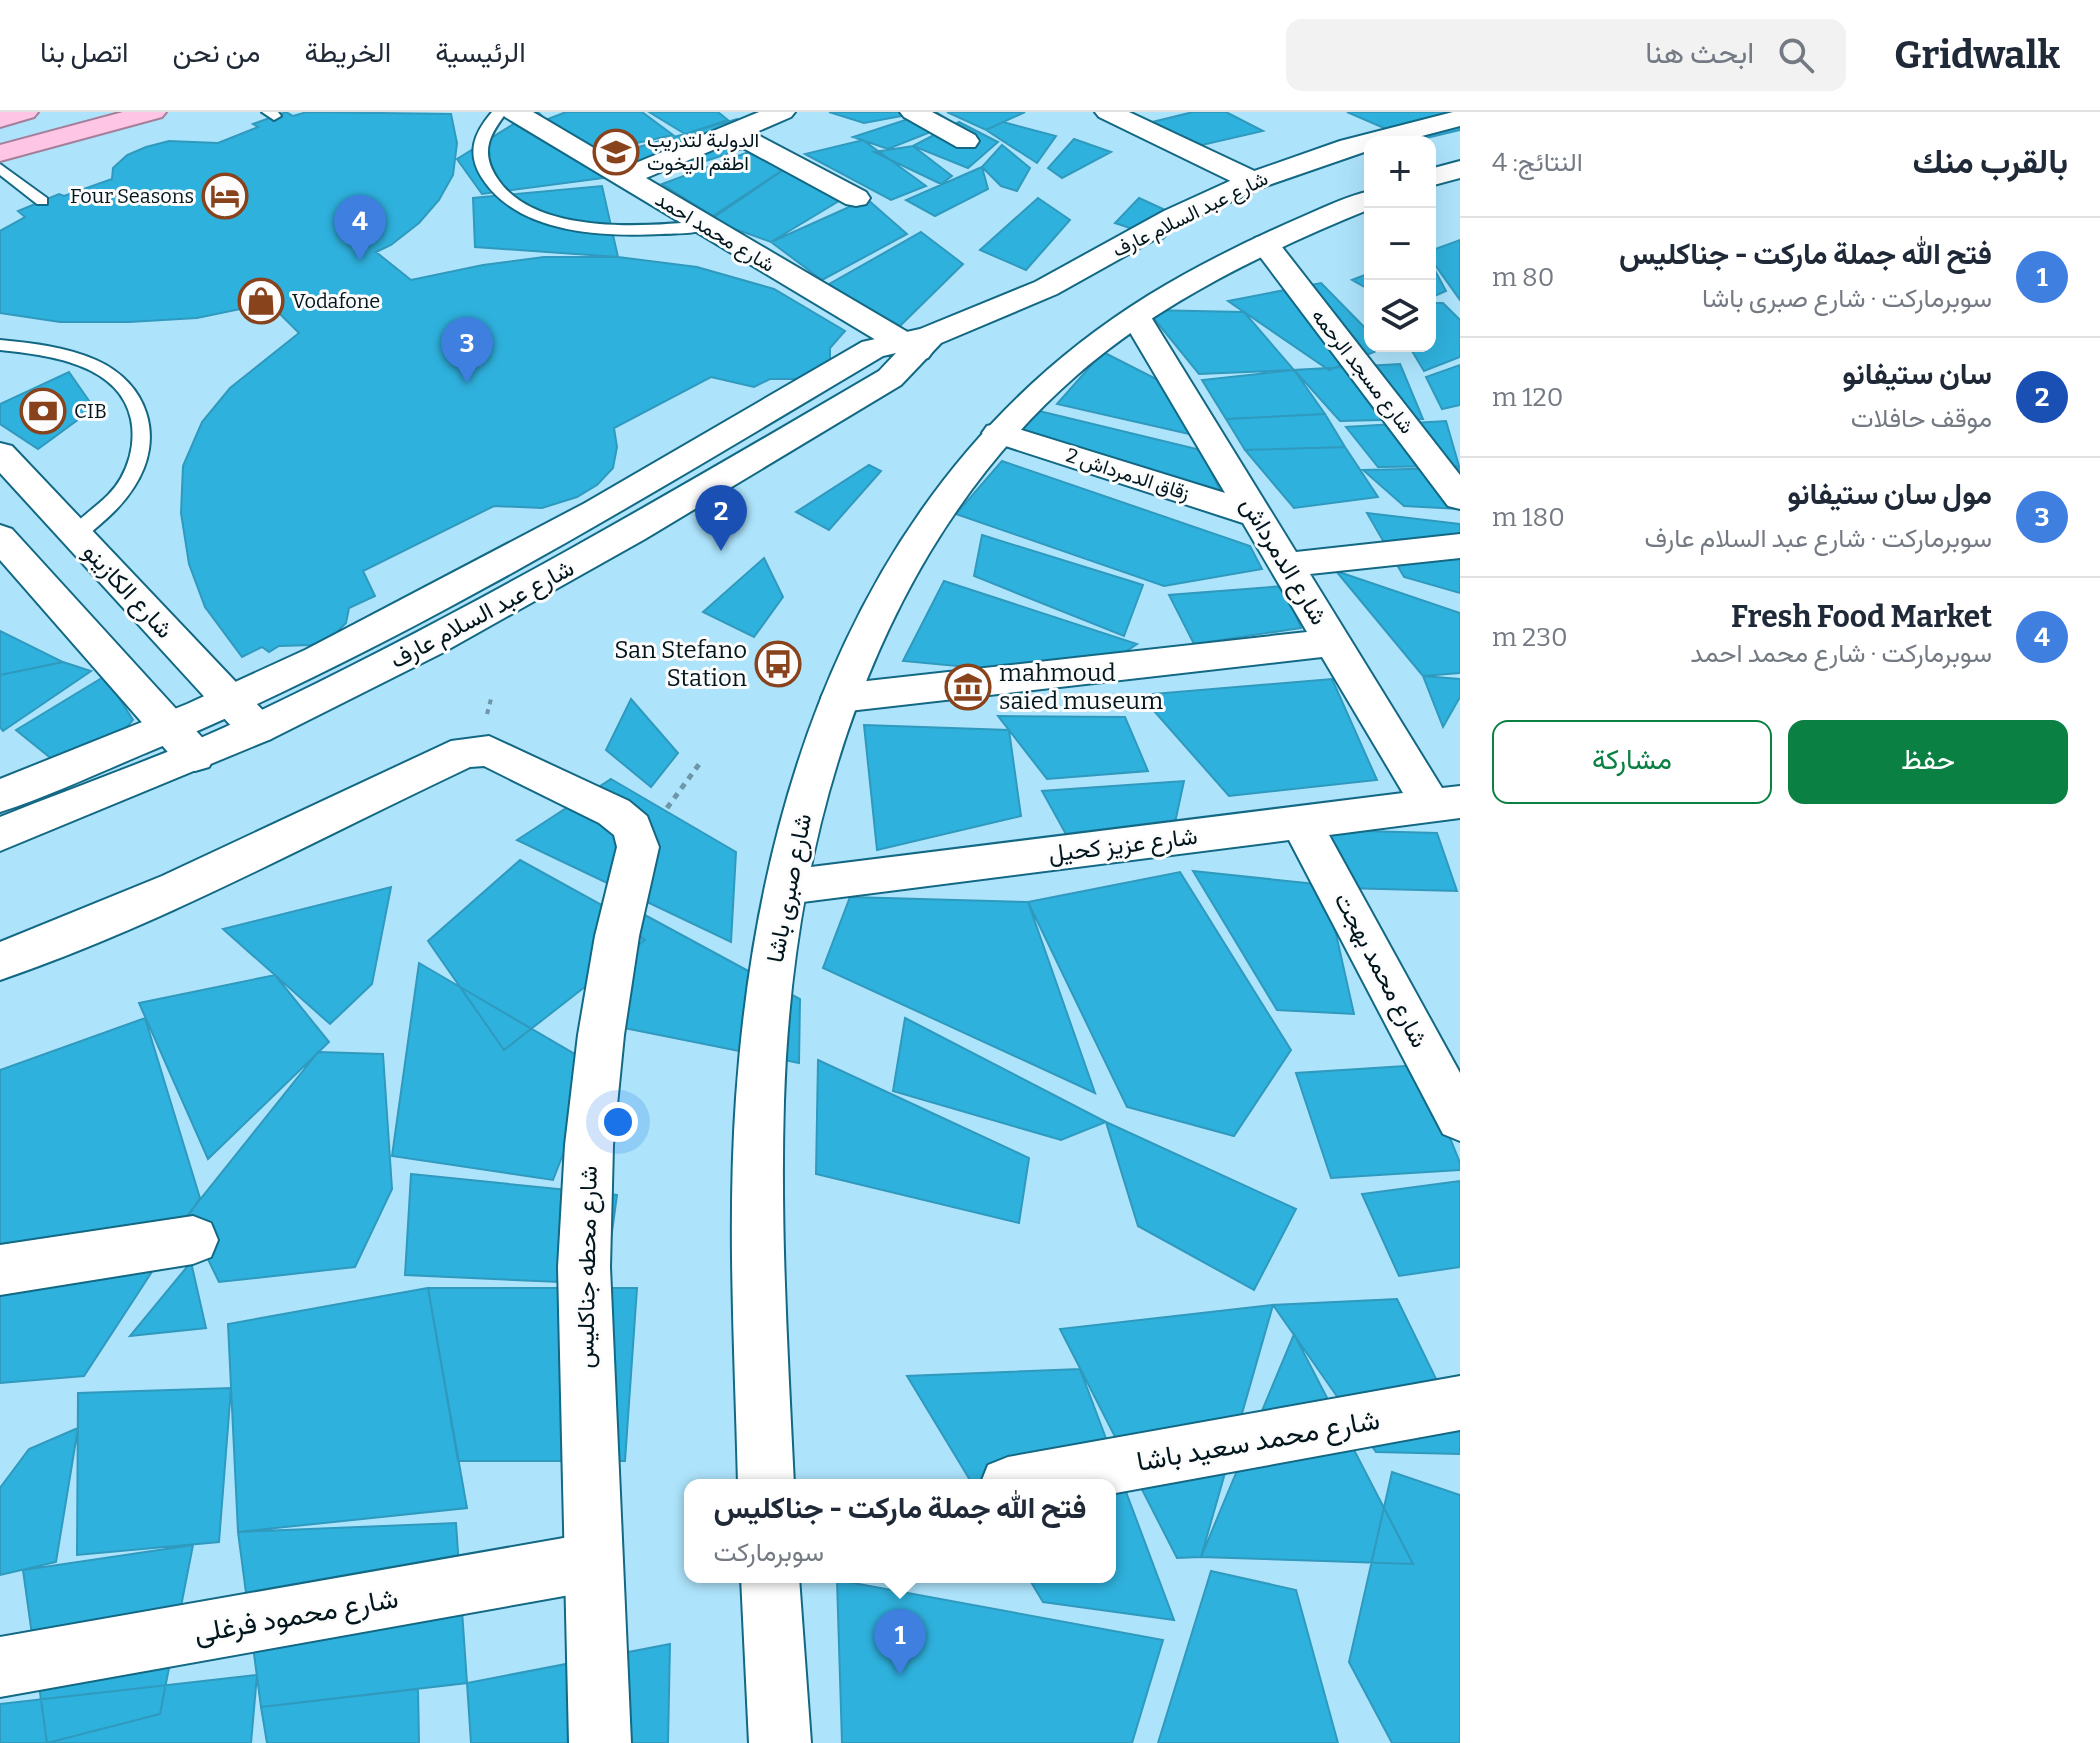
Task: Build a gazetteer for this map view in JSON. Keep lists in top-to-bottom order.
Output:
{
  "streets": {
    "street": [
      "شارع عبد السلام عارف",
      "شارع محمد احمد",
      "شارع مسجد الرحمه",
      "زقاق الدمرداش 2",
      "شارع الدمرداش",
      "شارع الكازينو",
      "شارع عزيز كحيل",
      "شارع صبرى باشا",
      "شارع محمد بهجت",
      "شارع محطه جناكليس",
      "شارع محمد سعيد باشا",
      "شارع محمود فرغلى"
    ]
  },
  "crossings": [
    ["شارع عبد السلام عارف", "شارع محمد احمد"],
    ["شارع عبد السلام عارف", "شارع الكازينو"],
    ["زقاق الدمرداش 2", "شارع الدمرداش"],
    ["زقاق الدمرداش 2", "شارع صبرى باشا"],
    ["شارع الدمرداش", "شارع عزيز كحيل"],
    ["شارع الدمرداش", "شارع صبرى باشا"],
    ["شارع عزيز كحيل", "شارع صبرى باشا"],
    ["شارع عزيز كحيل", "شارع محمد بهجت"],
    ["شارع محطه جناكليس", "شارع محمود فرغلى"]
  ],
  "places": {
    "school or university": ["الدولبة لتدريب اطقم اليخوت"],
    "hotel": ["Four Seasons"],
    "shop": ["Vodafone"],
    "bank": ["CIB"],
    "bus stop": ["San Stefano Station"],
    "museum": ["mahmoud saied museum"]
  },
  "page": {
    "header": "Gridwalk",
    "search": "ابحث هنا",
    "nav": [
      "الرئيسية",
      "الخريطة",
      "من نحن",
      "اتصل بنا"
    ],
    "heading": ["بالقرب منك", "النتائج: 4"],
    "map_buttons": ["+", "−"],
    "pins": [
      "4",
      "3",
      "2",
      "1"
    ],
    "list": [
      {
        "mark": "1",
        "name": "فتح الله جملة ماركت - جناكليس",
        "note": "سوبرماركت · شارع صبرى باشا",
        "value": "80 m"
      },
      {
        "mark": "2",
        "name": "سان ستيفانو",
        "note": "موقف حافلات",
        "value": "120 m"
      },
      {
        "mark": "3",
        "name": "مول سان ستيفانو",
        "note": "سوبرماركت · شارع عبد السلام عارف",
        "value": "180 m"
      },
      {
        "mark": "4",
        "name": "Fresh Food Market",
        "note": "سوبرماركت · شارع محمد احمد",
        "value": "230 m"
      }
    ],
    "buttons": ["حفظ", "مشاركة"],
    "popup": ["فتح الله جملة ماركت - جناكليس", "سوبرماركت"]
  }
}
